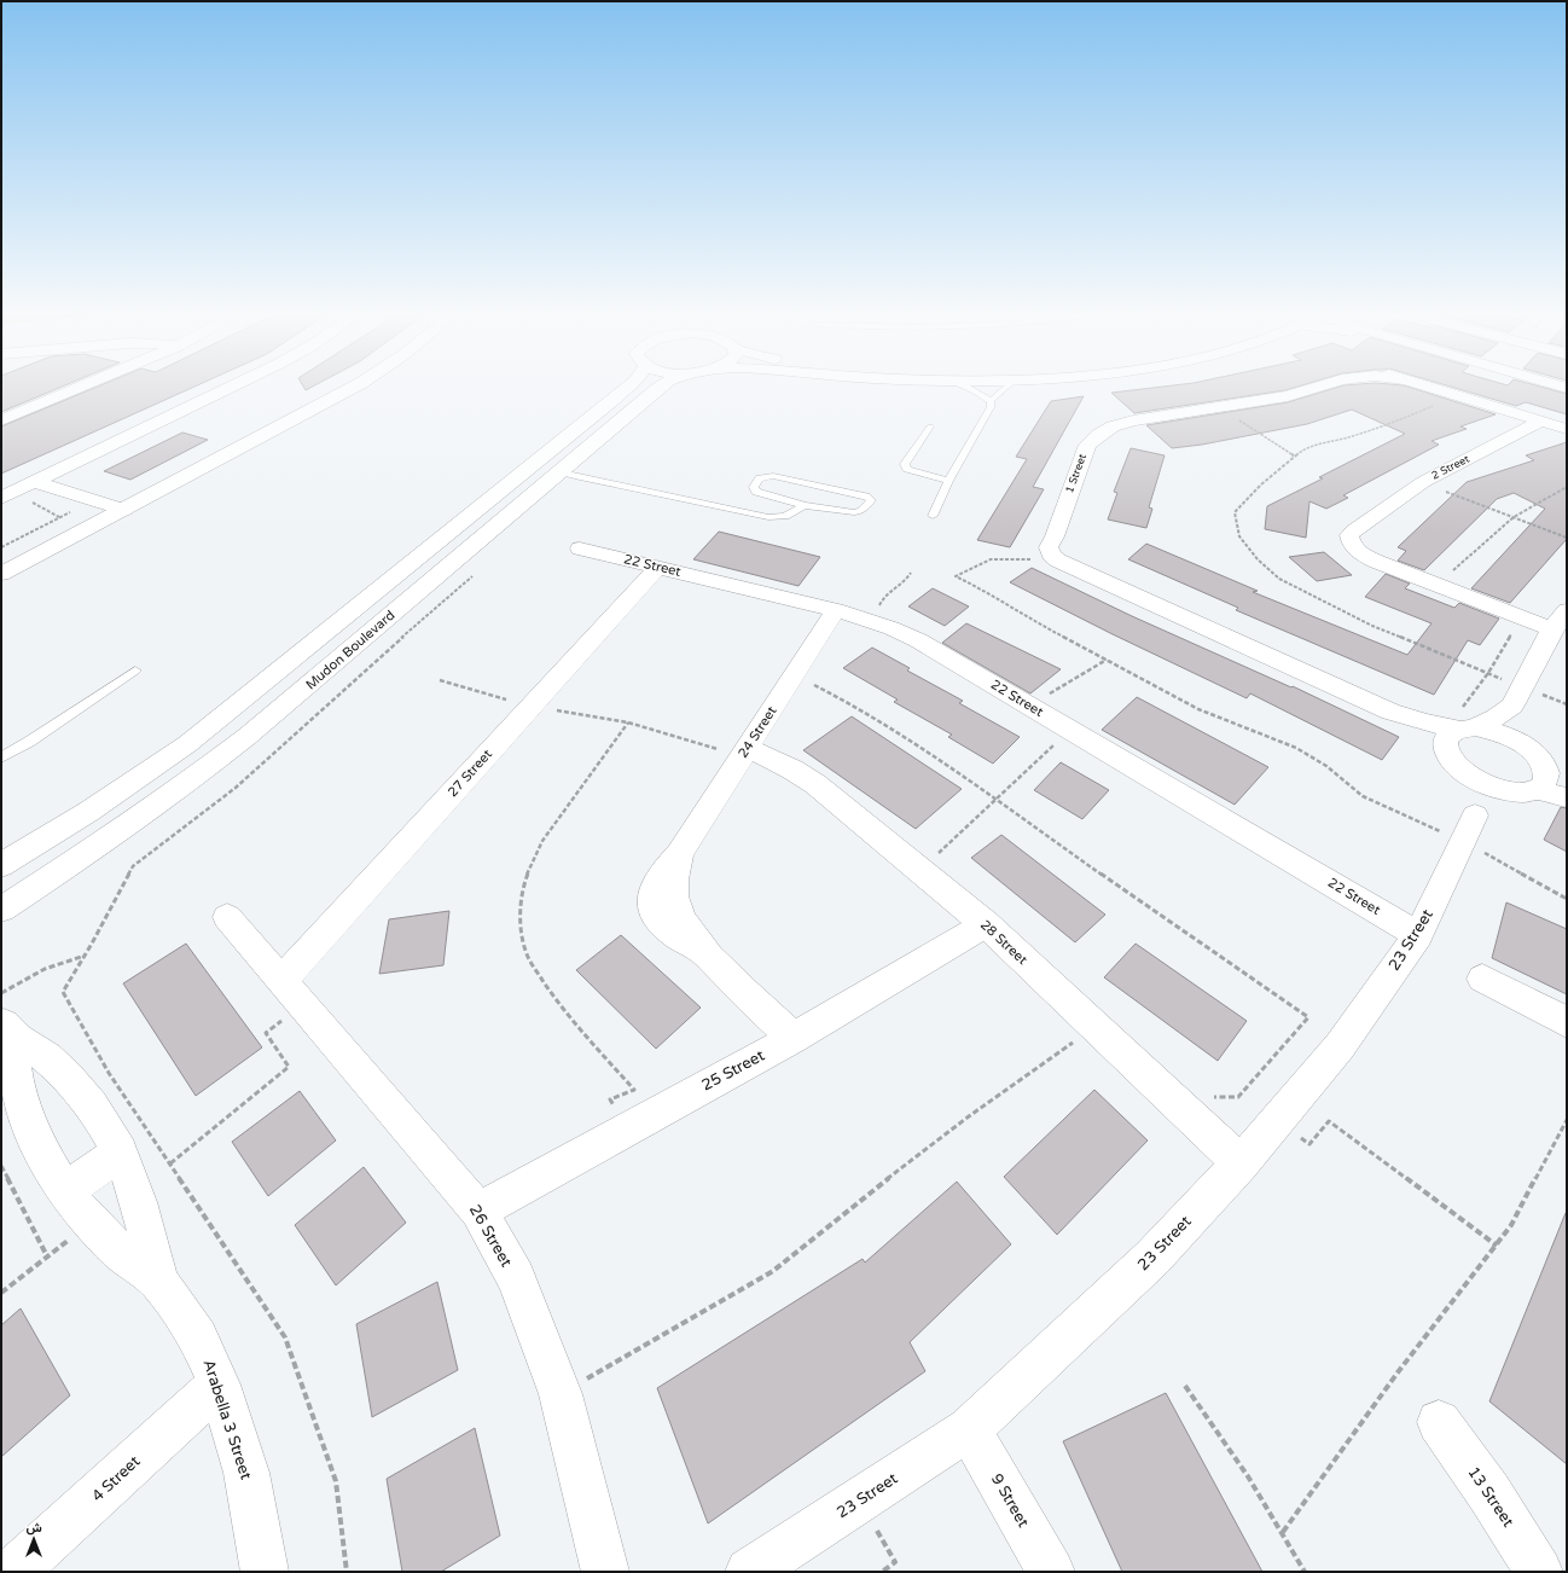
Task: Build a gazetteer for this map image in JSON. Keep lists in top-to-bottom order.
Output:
{
  "streets": {
    "street": [
      "2 Street",
      "1 Street",
      "22 Street",
      "Mudon Boulevard",
      "24 Street",
      "27 Street",
      "23 Street",
      "28 Street",
      "25 Street",
      "26 Street",
      "Arabella 3 Street",
      "4 Street",
      "13 Street",
      "9 Street"
    ]
  },
  "crossings": [
    ["2 Street", "1 Street"],
    ["22 Street", "24 Street"],
    ["22 Street", "27 Street"],
    ["22 Street", "23 Street"],
    ["24 Street", "28 Street"],
    ["24 Street", "25 Street"],
    ["27 Street", "26 Street"],
    ["23 Street", "28 Street"],
    ["23 Street", "9 Street"],
    ["28 Street", "25 Street"],
    ["25 Street", "26 Street"],
    ["Arabella 3 Street", "4 Street"]
  ],
  "north": "top"
}
